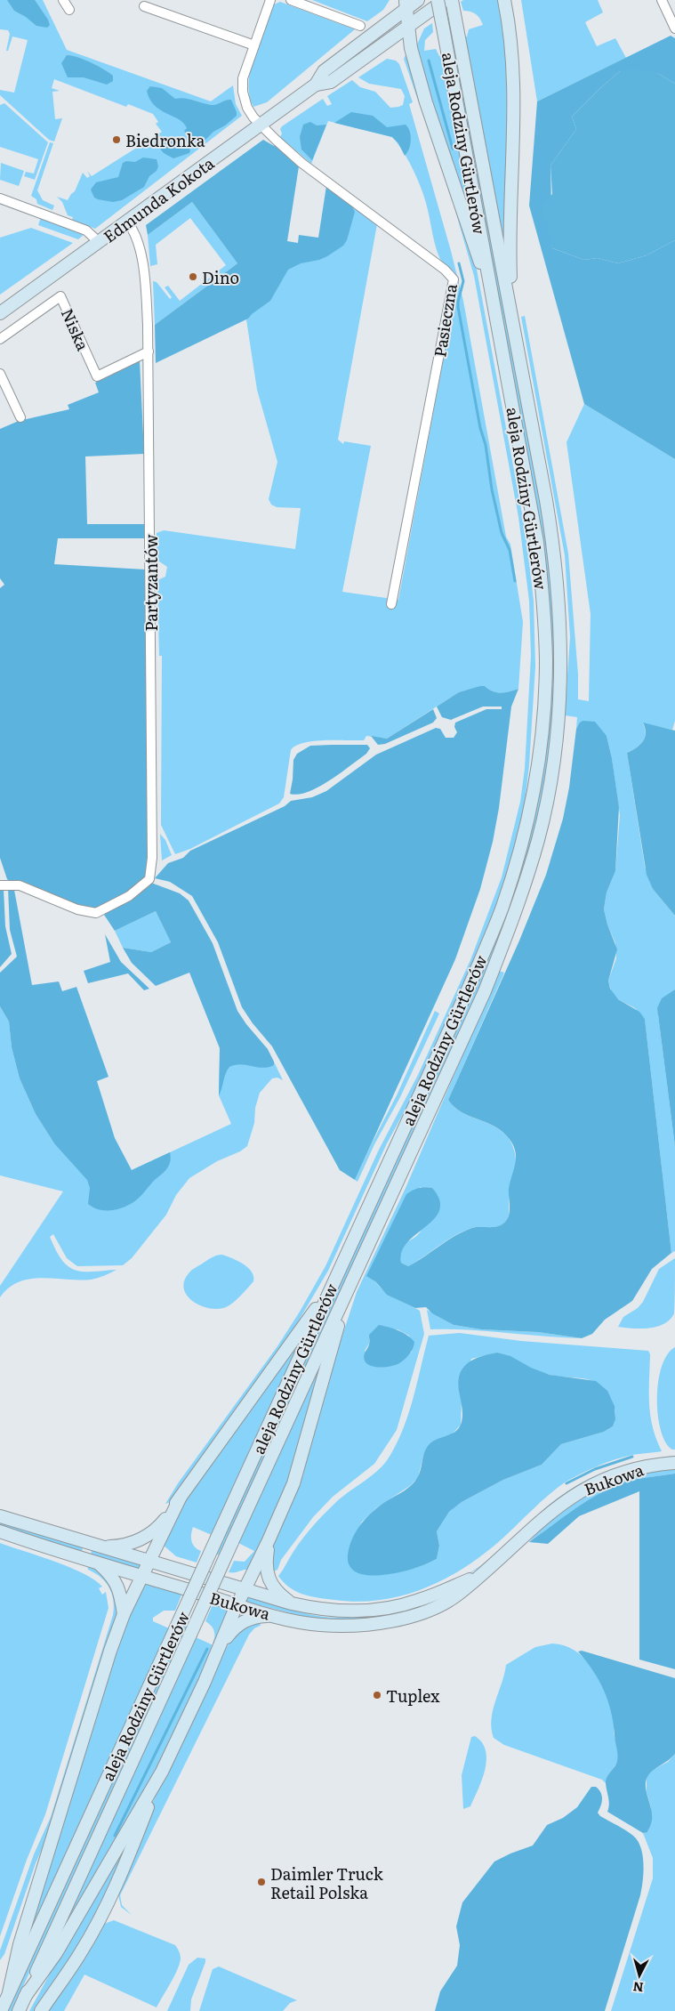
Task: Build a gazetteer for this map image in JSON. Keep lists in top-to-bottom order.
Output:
{
  "streets": {
    "main road": ["aleja Rodziny Gürtlerów", "Edmunda Kokota", "Bukowa"],
    "street": ["Pasieczna", "Niska", "Partyzantów"]
  },
  "crossings": [
    ["Edmunda Kokota", "Pasieczna"],
    ["Edmunda Kokota", "Partyzantów"],
    ["Niska", "Partyzantów"]
  ],
  "places": [
    "Biedronka",
    "Dino",
    "Tuplex",
    "Daimler Truck Retail Polska"
  ],
  "north": "bottom"
}
